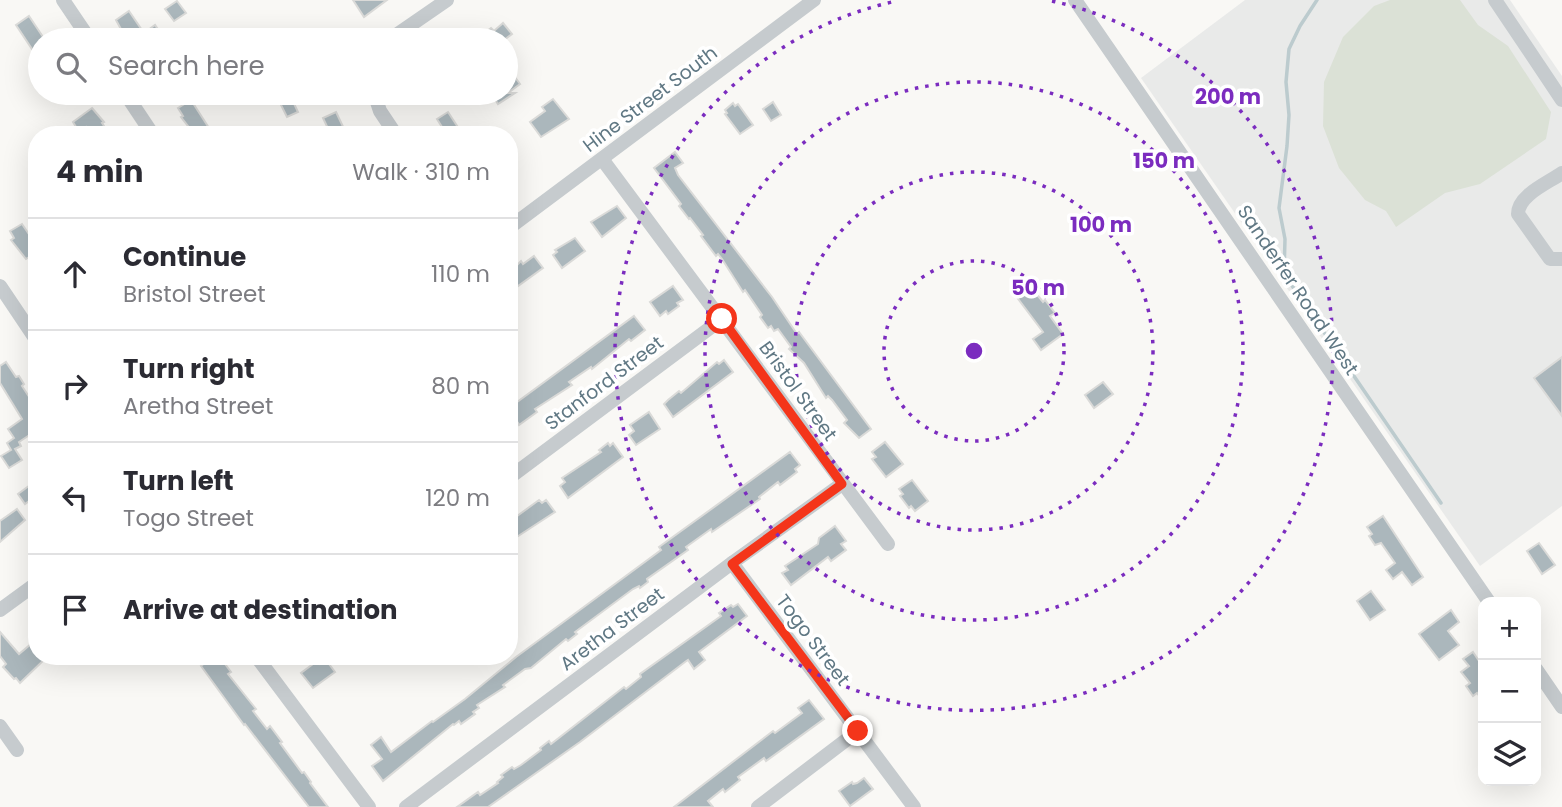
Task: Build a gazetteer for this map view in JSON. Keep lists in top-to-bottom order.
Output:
{
  "streets": {
    "street": [
      "Hine Street South",
      "Sanderfer Road West",
      "Stanford Street",
      "Bristol Street",
      "Aretha Street",
      "Togo Street"
    ]
  },
  "crossings": [
    ["Hine Street South", "Bristol Street"],
    ["Stanford Street", "Bristol Street"],
    ["Bristol Street", "Aretha Street"],
    ["Aretha Street", "Togo Street"]
  ],
  "page": {
    "search": "Search here",
    "heading": ["4 min", "Walk · 310 m"],
    "list": [
      ["Continue", "Bristol Street", "110 m"],
      ["Turn right", "Aretha Street", "80 m"],
      ["Turn left", "Togo Street", "120 m"],
      "Arrive at destination"
    ],
    "map_buttons": ["+", "−"]
  },
  "rings": [
    "200 m",
    "150 m",
    "100 m",
    "50 m"
  ]
}
